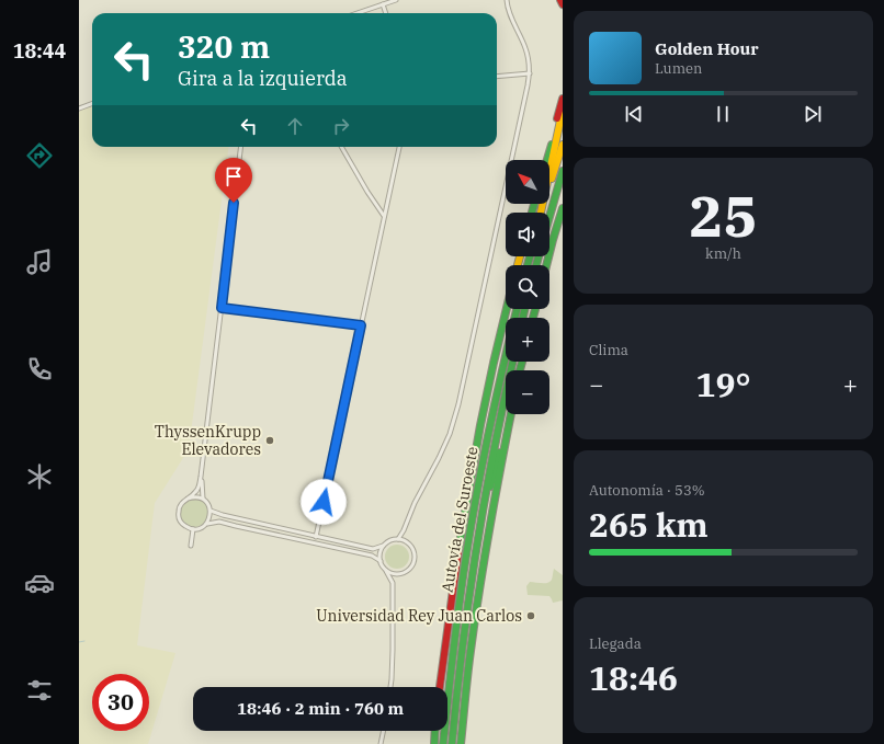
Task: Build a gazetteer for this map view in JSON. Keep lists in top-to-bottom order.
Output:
{
  "streets": {
    "highway": ["Autovía del Suroeste"]
  },
  "places": ["ThyssenKrupp Elevadores", "Universidad Rey Juan Carlos"],
  "north": "top left",
  "page": {
    "tabs": "18:44",
    "turn": ["320 m", "Gira a la izquierda"],
    "song": ["Golden Hour", "Lumen"],
    "tile": [
      ["25", "km/h"],
      "Clima",
      ["Autonomía · 53%", "265 km"],
      ["Llegada", "18:46"]
    ],
    "map_buttons": ["+", "−"],
    "heat": ["−", "19°", "+"],
    "limit": "30",
    "trip": "18:46 · 2 min · 760 m"
  }
}
